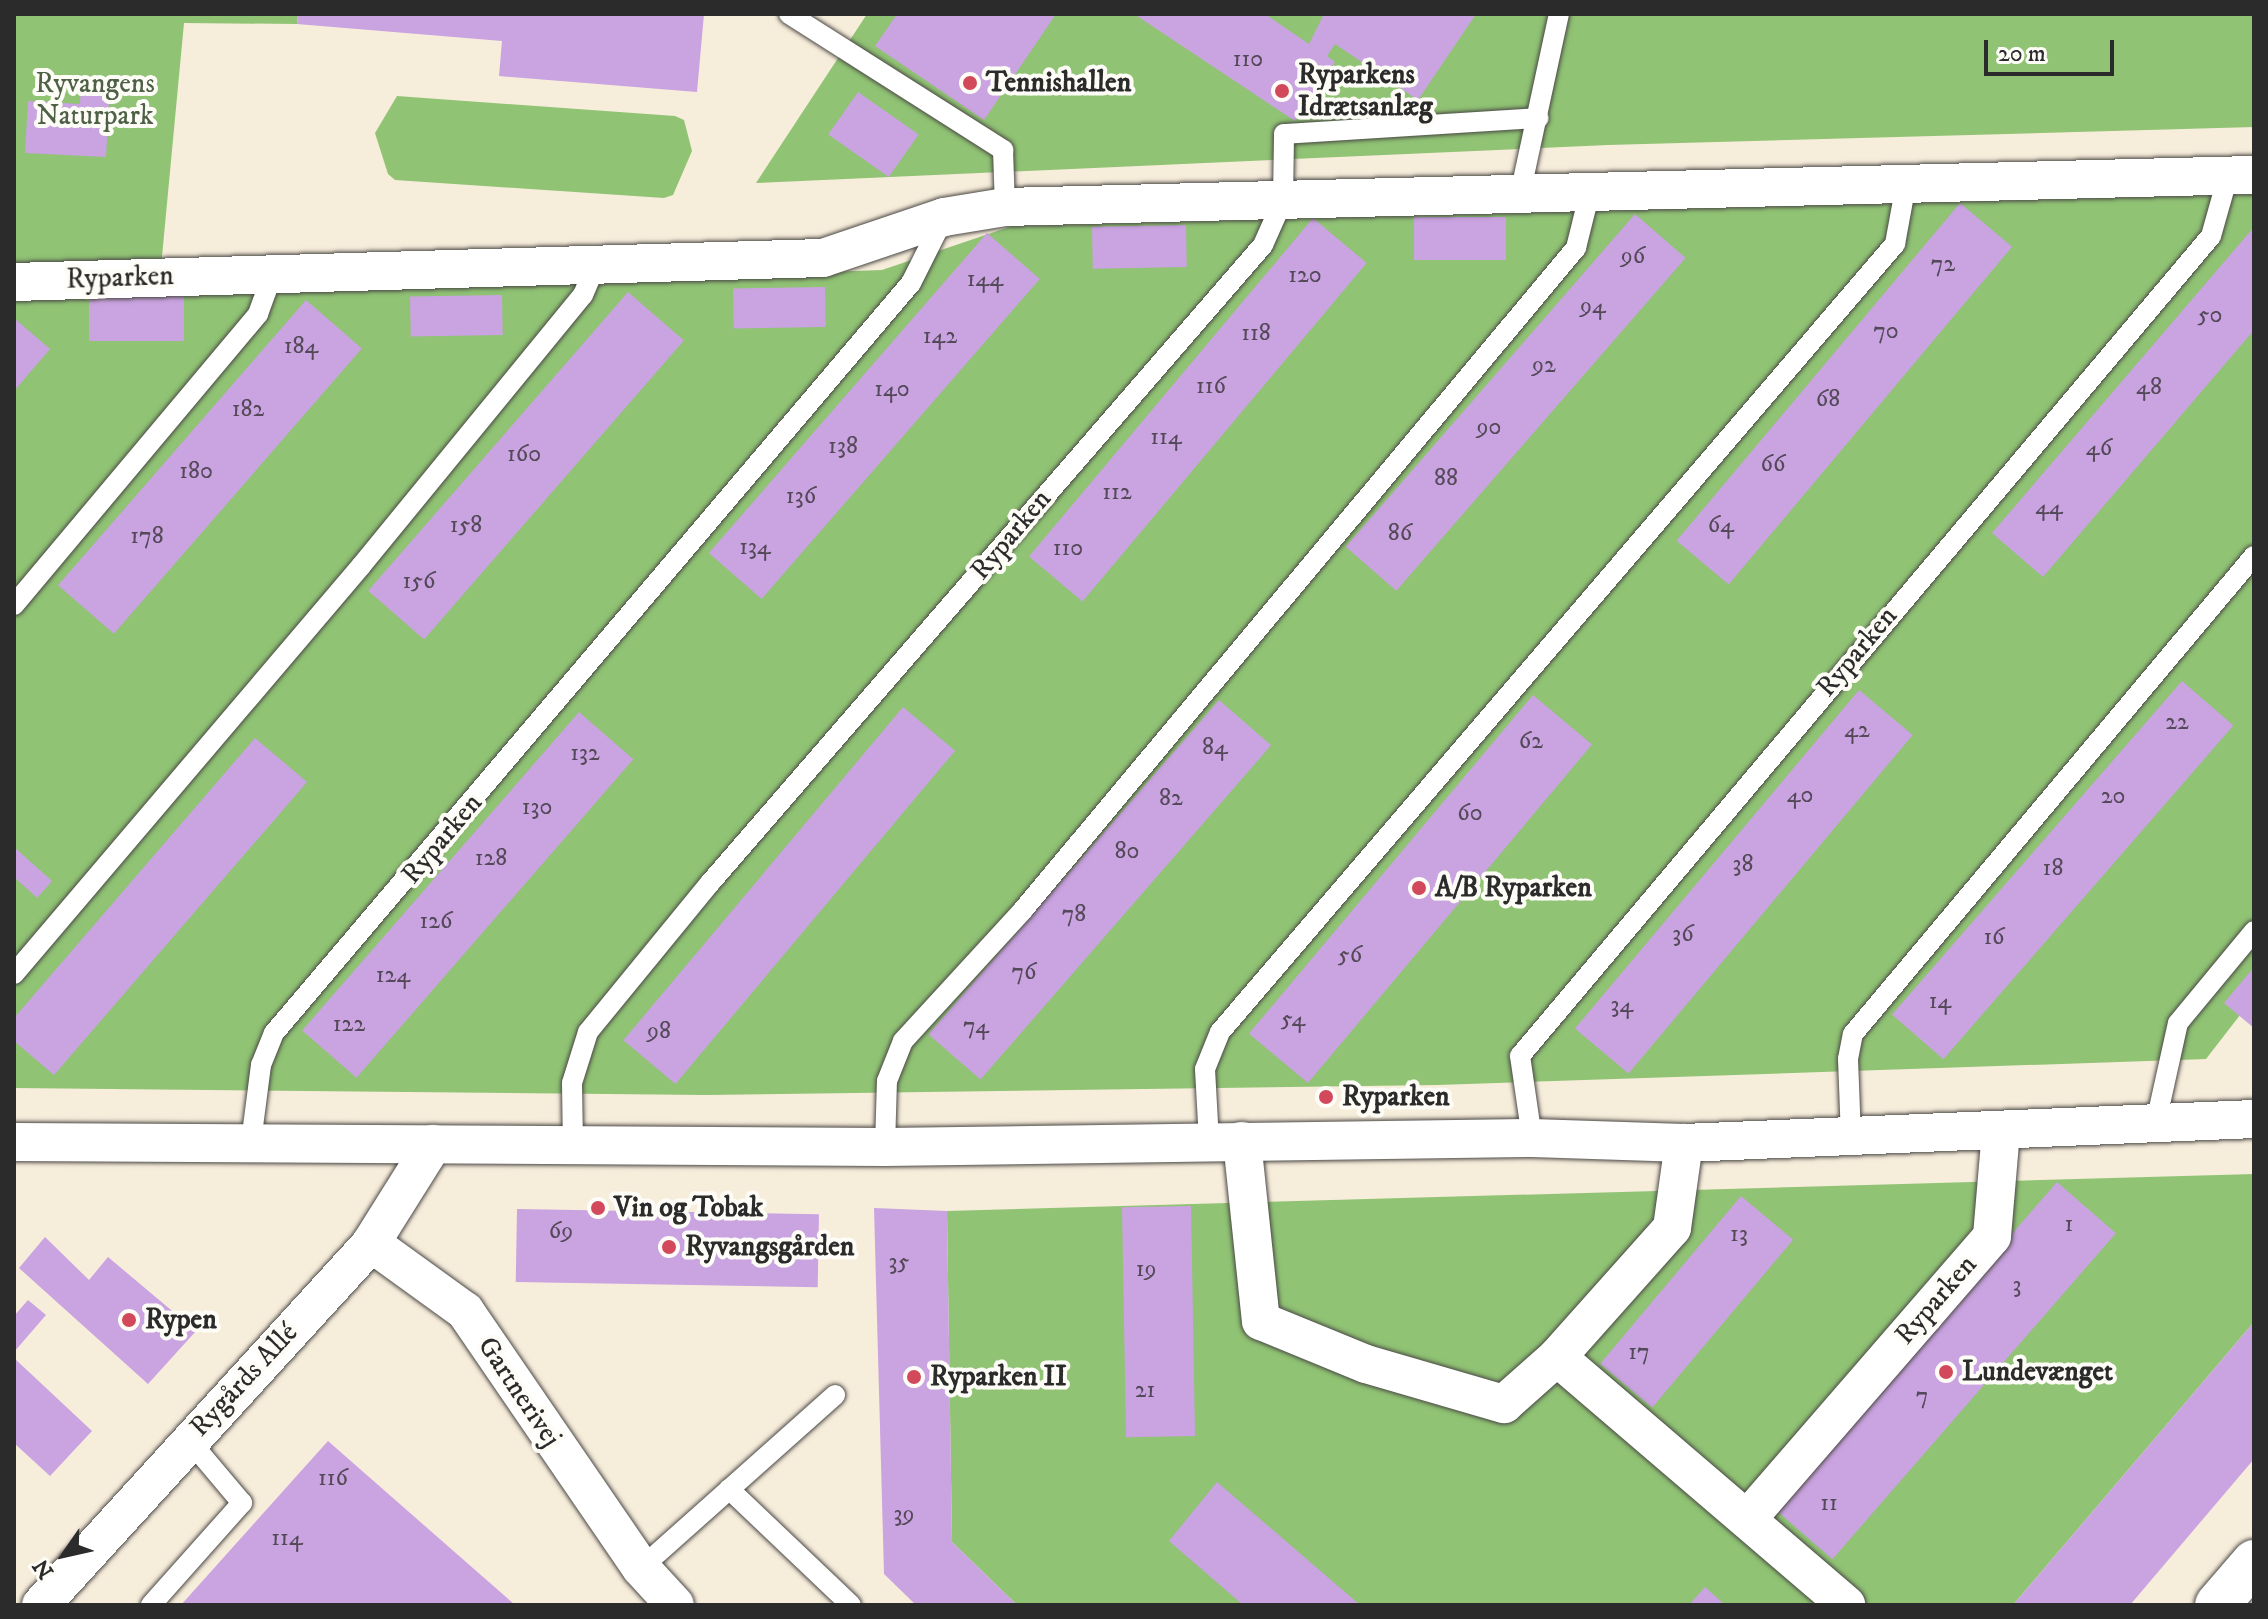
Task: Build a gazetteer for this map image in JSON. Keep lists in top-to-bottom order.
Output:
{
  "streets": {
    "street": ["Ryparken", "Rygårds Allé", "Gartnerivej"]
  },
  "crossings": [
    ["Rygårds Allé", "Gartnerivej"]
  ],
  "parks": ["Ryvangens Naturpark"],
  "places": [
    "Tennishallen",
    "Ryparkens Idrætsanlæg",
    "A/B Ryparken",
    "Ryparken",
    "Vin og Tobak",
    "Ryvangsgården",
    "Rypen",
    "Lundevænget",
    "Ryparken II"
  ],
  "house_numbers": [
    "110",
    "96",
    "72",
    "120",
    "144",
    "94",
    "50",
    "70",
    "118",
    "142",
    "184",
    "92",
    "116",
    "48",
    "140",
    "68",
    "182",
    "90",
    "114",
    "138",
    "46",
    "160",
    "66",
    "180",
    "88",
    "112",
    "136",
    "44",
    "158",
    "64",
    "86",
    "178",
    "134",
    "110",
    "156",
    "22",
    "42",
    "62",
    "84",
    "132",
    "40",
    "20",
    "82",
    "130",
    "60",
    "80",
    "128",
    "38",
    "18",
    "78",
    "126",
    "36",
    "16",
    "56",
    "76",
    "124",
    "14",
    "34",
    "54",
    "122",
    "74",
    "98",
    "1",
    "69",
    "13",
    "35",
    "19",
    "3",
    "17",
    "21",
    "7",
    "116",
    "11",
    "39",
    "114"
  ],
  "scale_bar": "20 m",
  "north": "bottom left"
}
